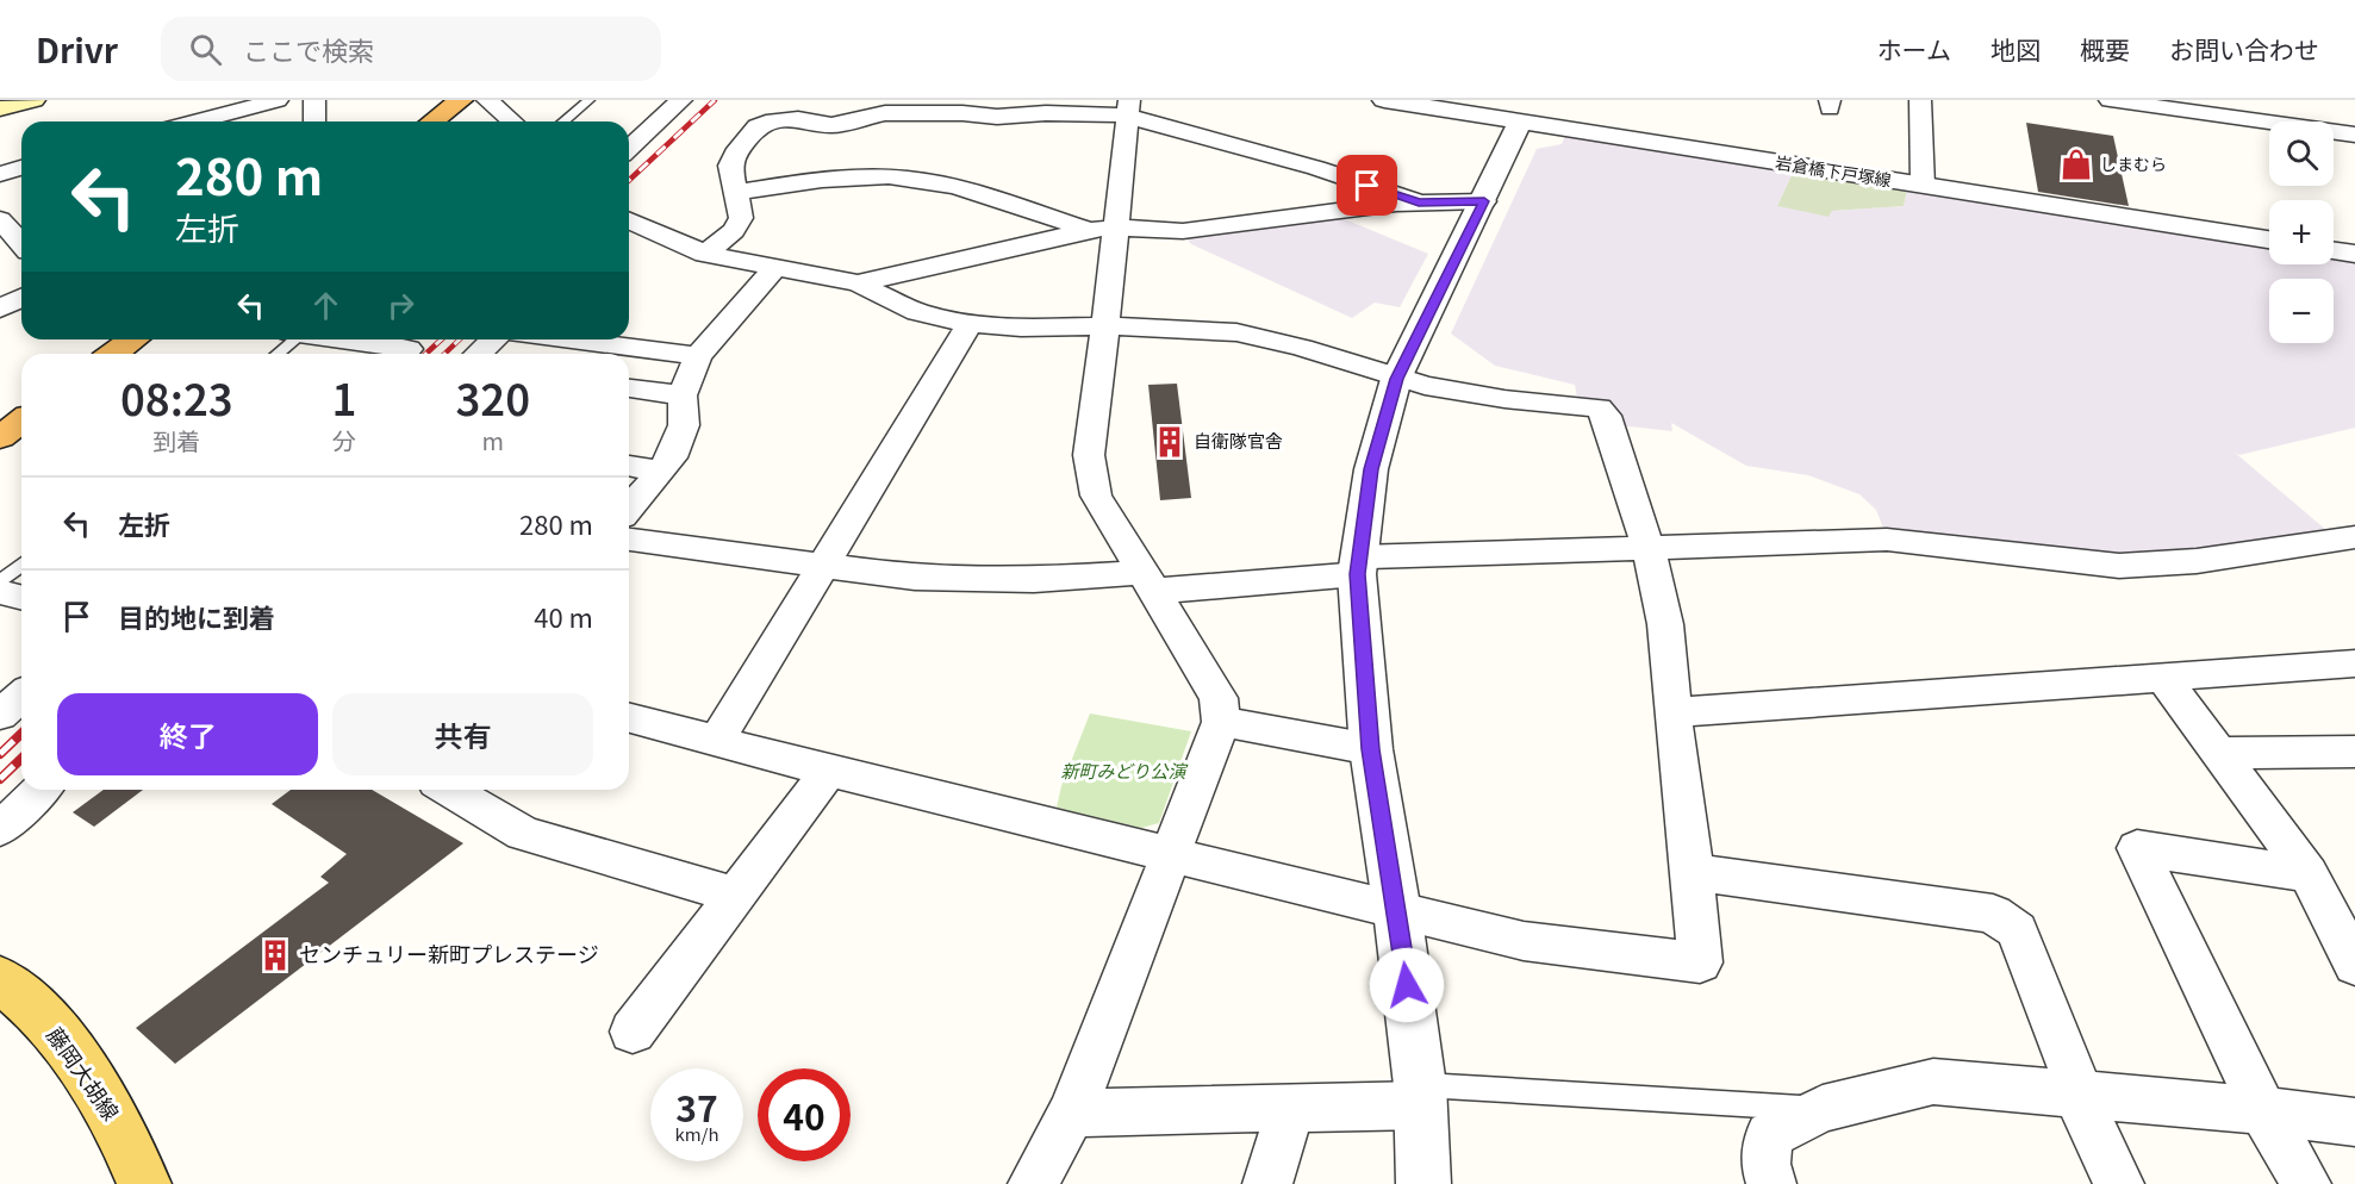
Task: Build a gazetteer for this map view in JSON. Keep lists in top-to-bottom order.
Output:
{
  "streets": {
    "main road": ["藤岡大胡線"],
    "street": ["岩倉橋下戸塚線"]
  },
  "parks": ["新町みどり公演"],
  "places": {
    "shop": ["しまむら"],
    "building": ["自衛隊官舎", "センチュリー新町プレステージ"]
  },
  "page": {
    "header": "Drivr",
    "search": "ここで検索",
    "nav": [
      "ホーム",
      "地図",
      "概要",
      "お問い合わせ"
    ],
    "map_buttons": ["+", "−"],
    "turn": ["280 m", "左折"],
    "eta": [
      "08:23",
      "到着",
      "1",
      "分",
      "320",
      "m"
    ],
    "list": [
      {
        "name": "左折",
        "value": "280 m"
      },
      {
        "name": "目的地に到着",
        "value": "40 m"
      }
    ],
    "buttons": ["終了", "共有"],
    "speed": "37 km/h",
    "limit": "40"
  }
}
